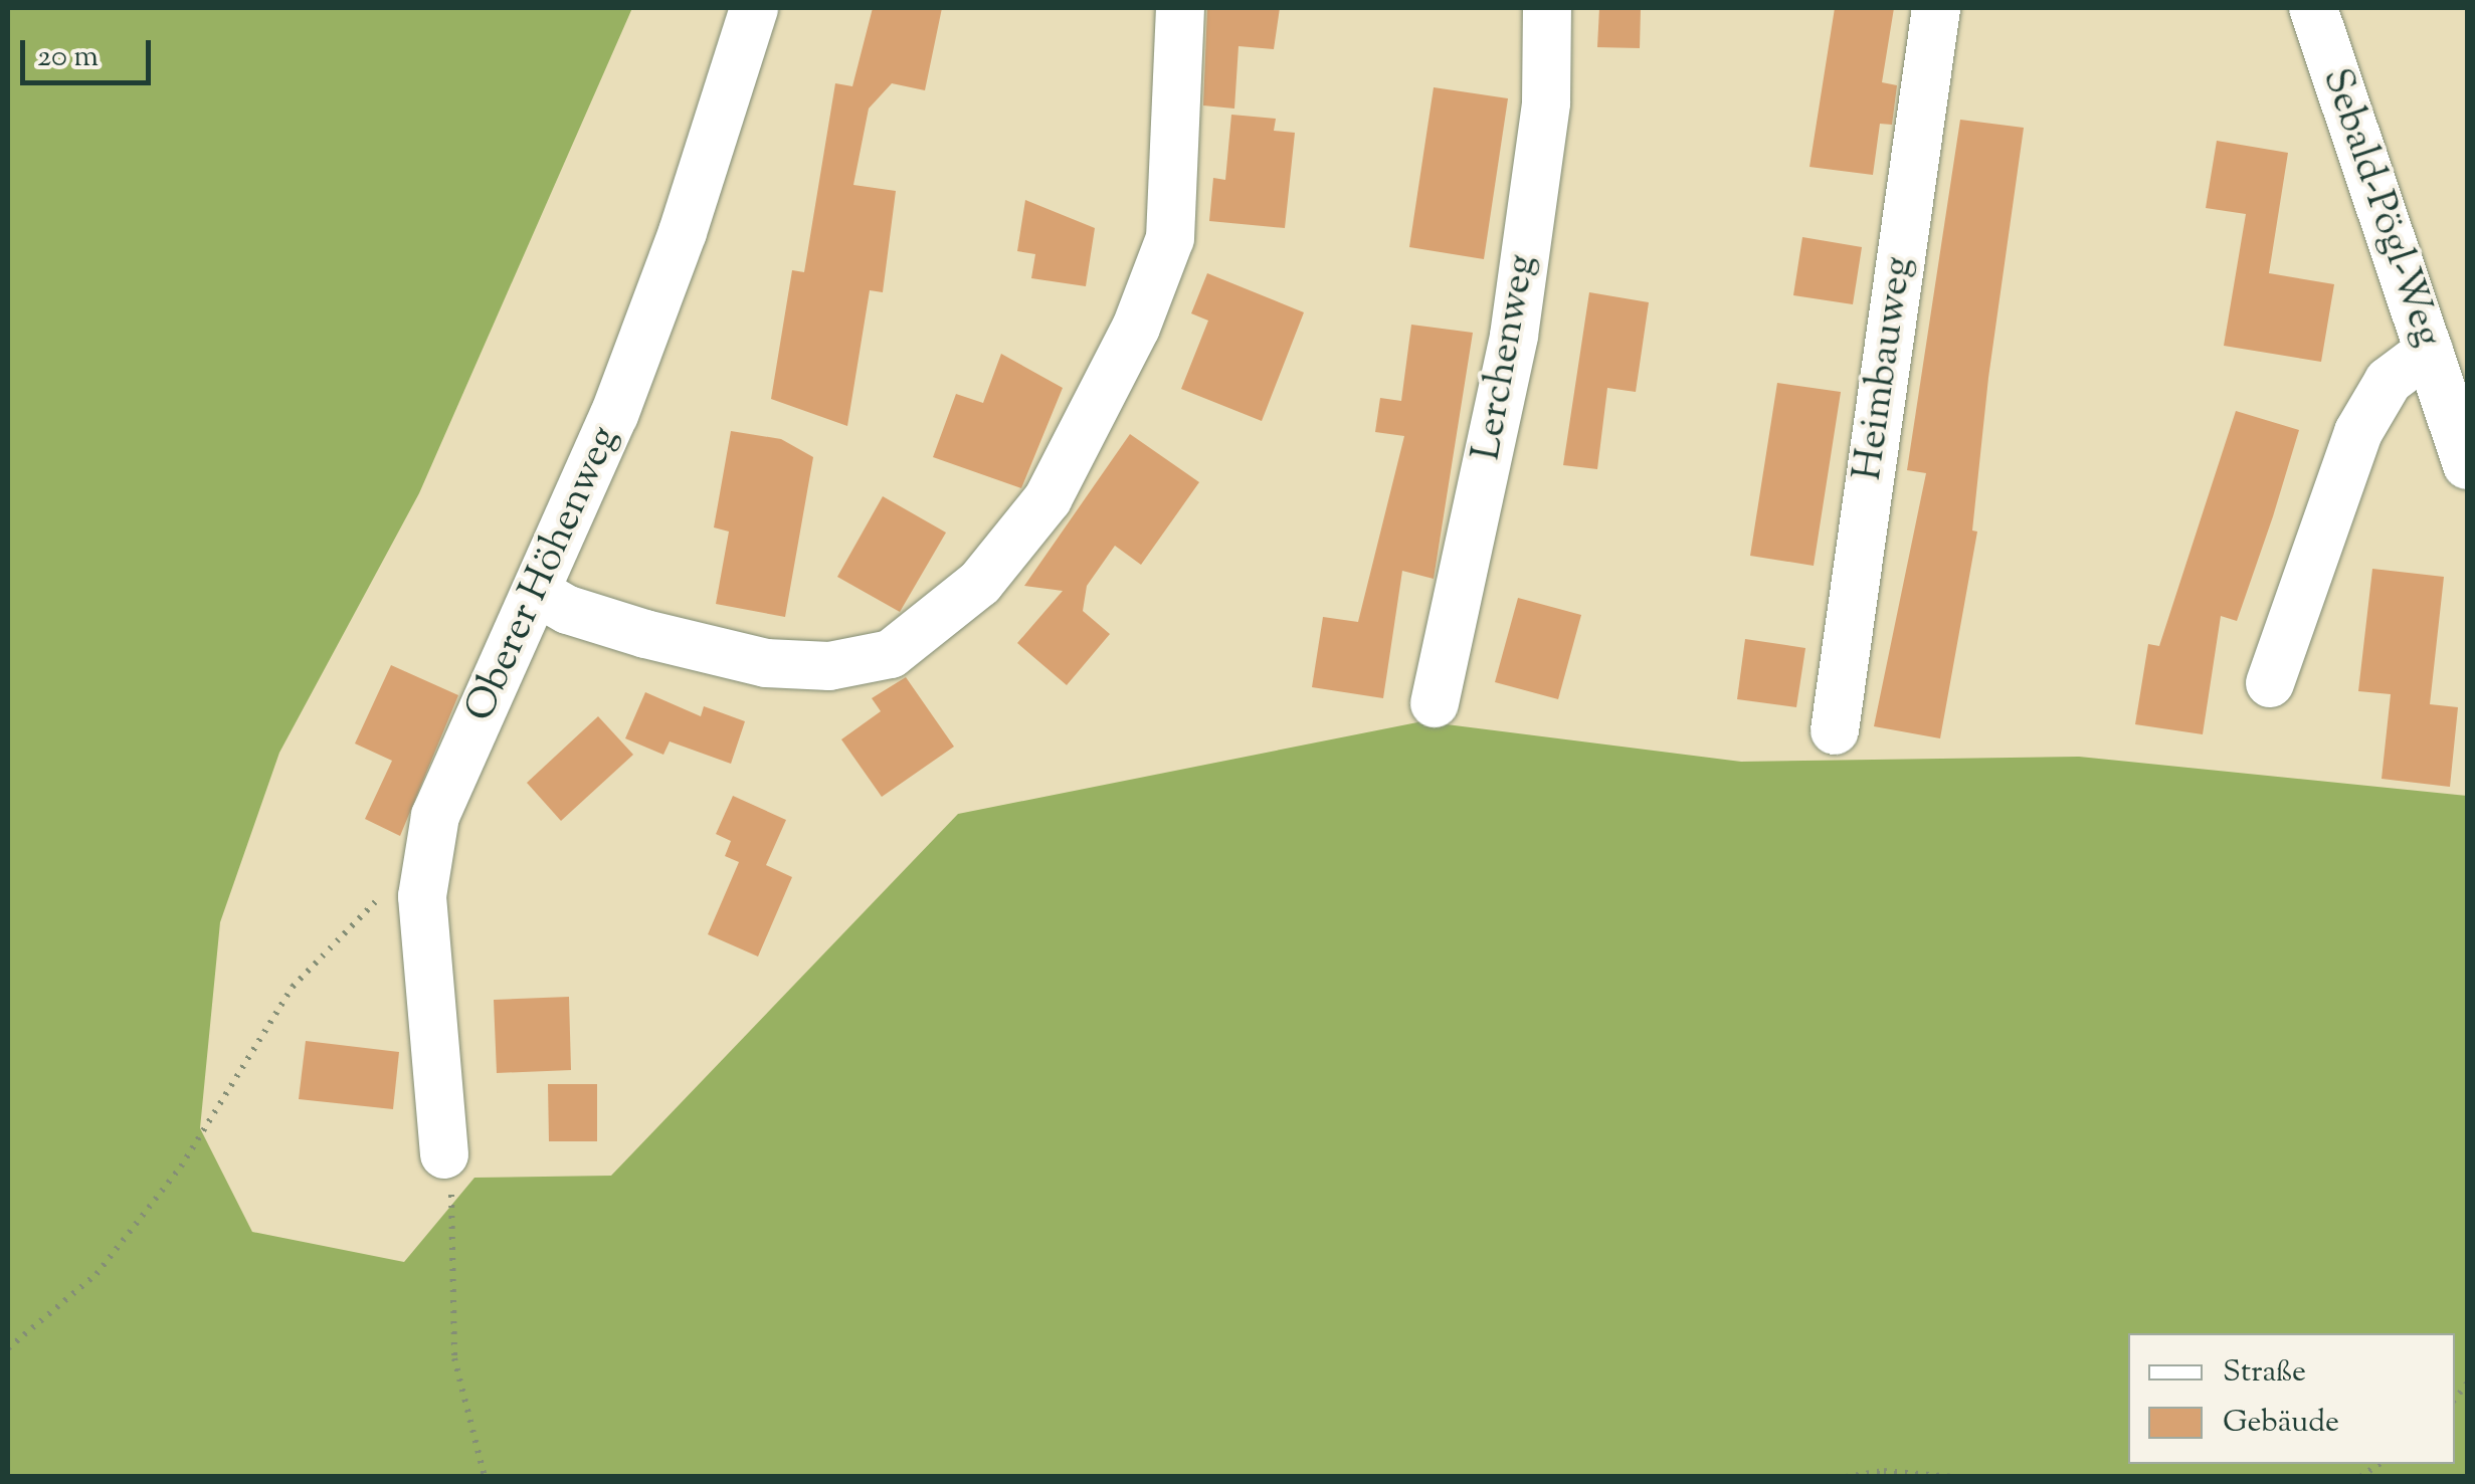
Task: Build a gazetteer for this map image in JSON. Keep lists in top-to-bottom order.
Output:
{
  "streets": {
    "street": [
      "Sebald-Pögl-Weg",
      "Lerchenweg",
      "Heimbauweg",
      "Oberer Höhenweg"
    ]
  },
  "legend": ["Straße", "Gebäude"],
  "scale_bar": "20 m"
}
